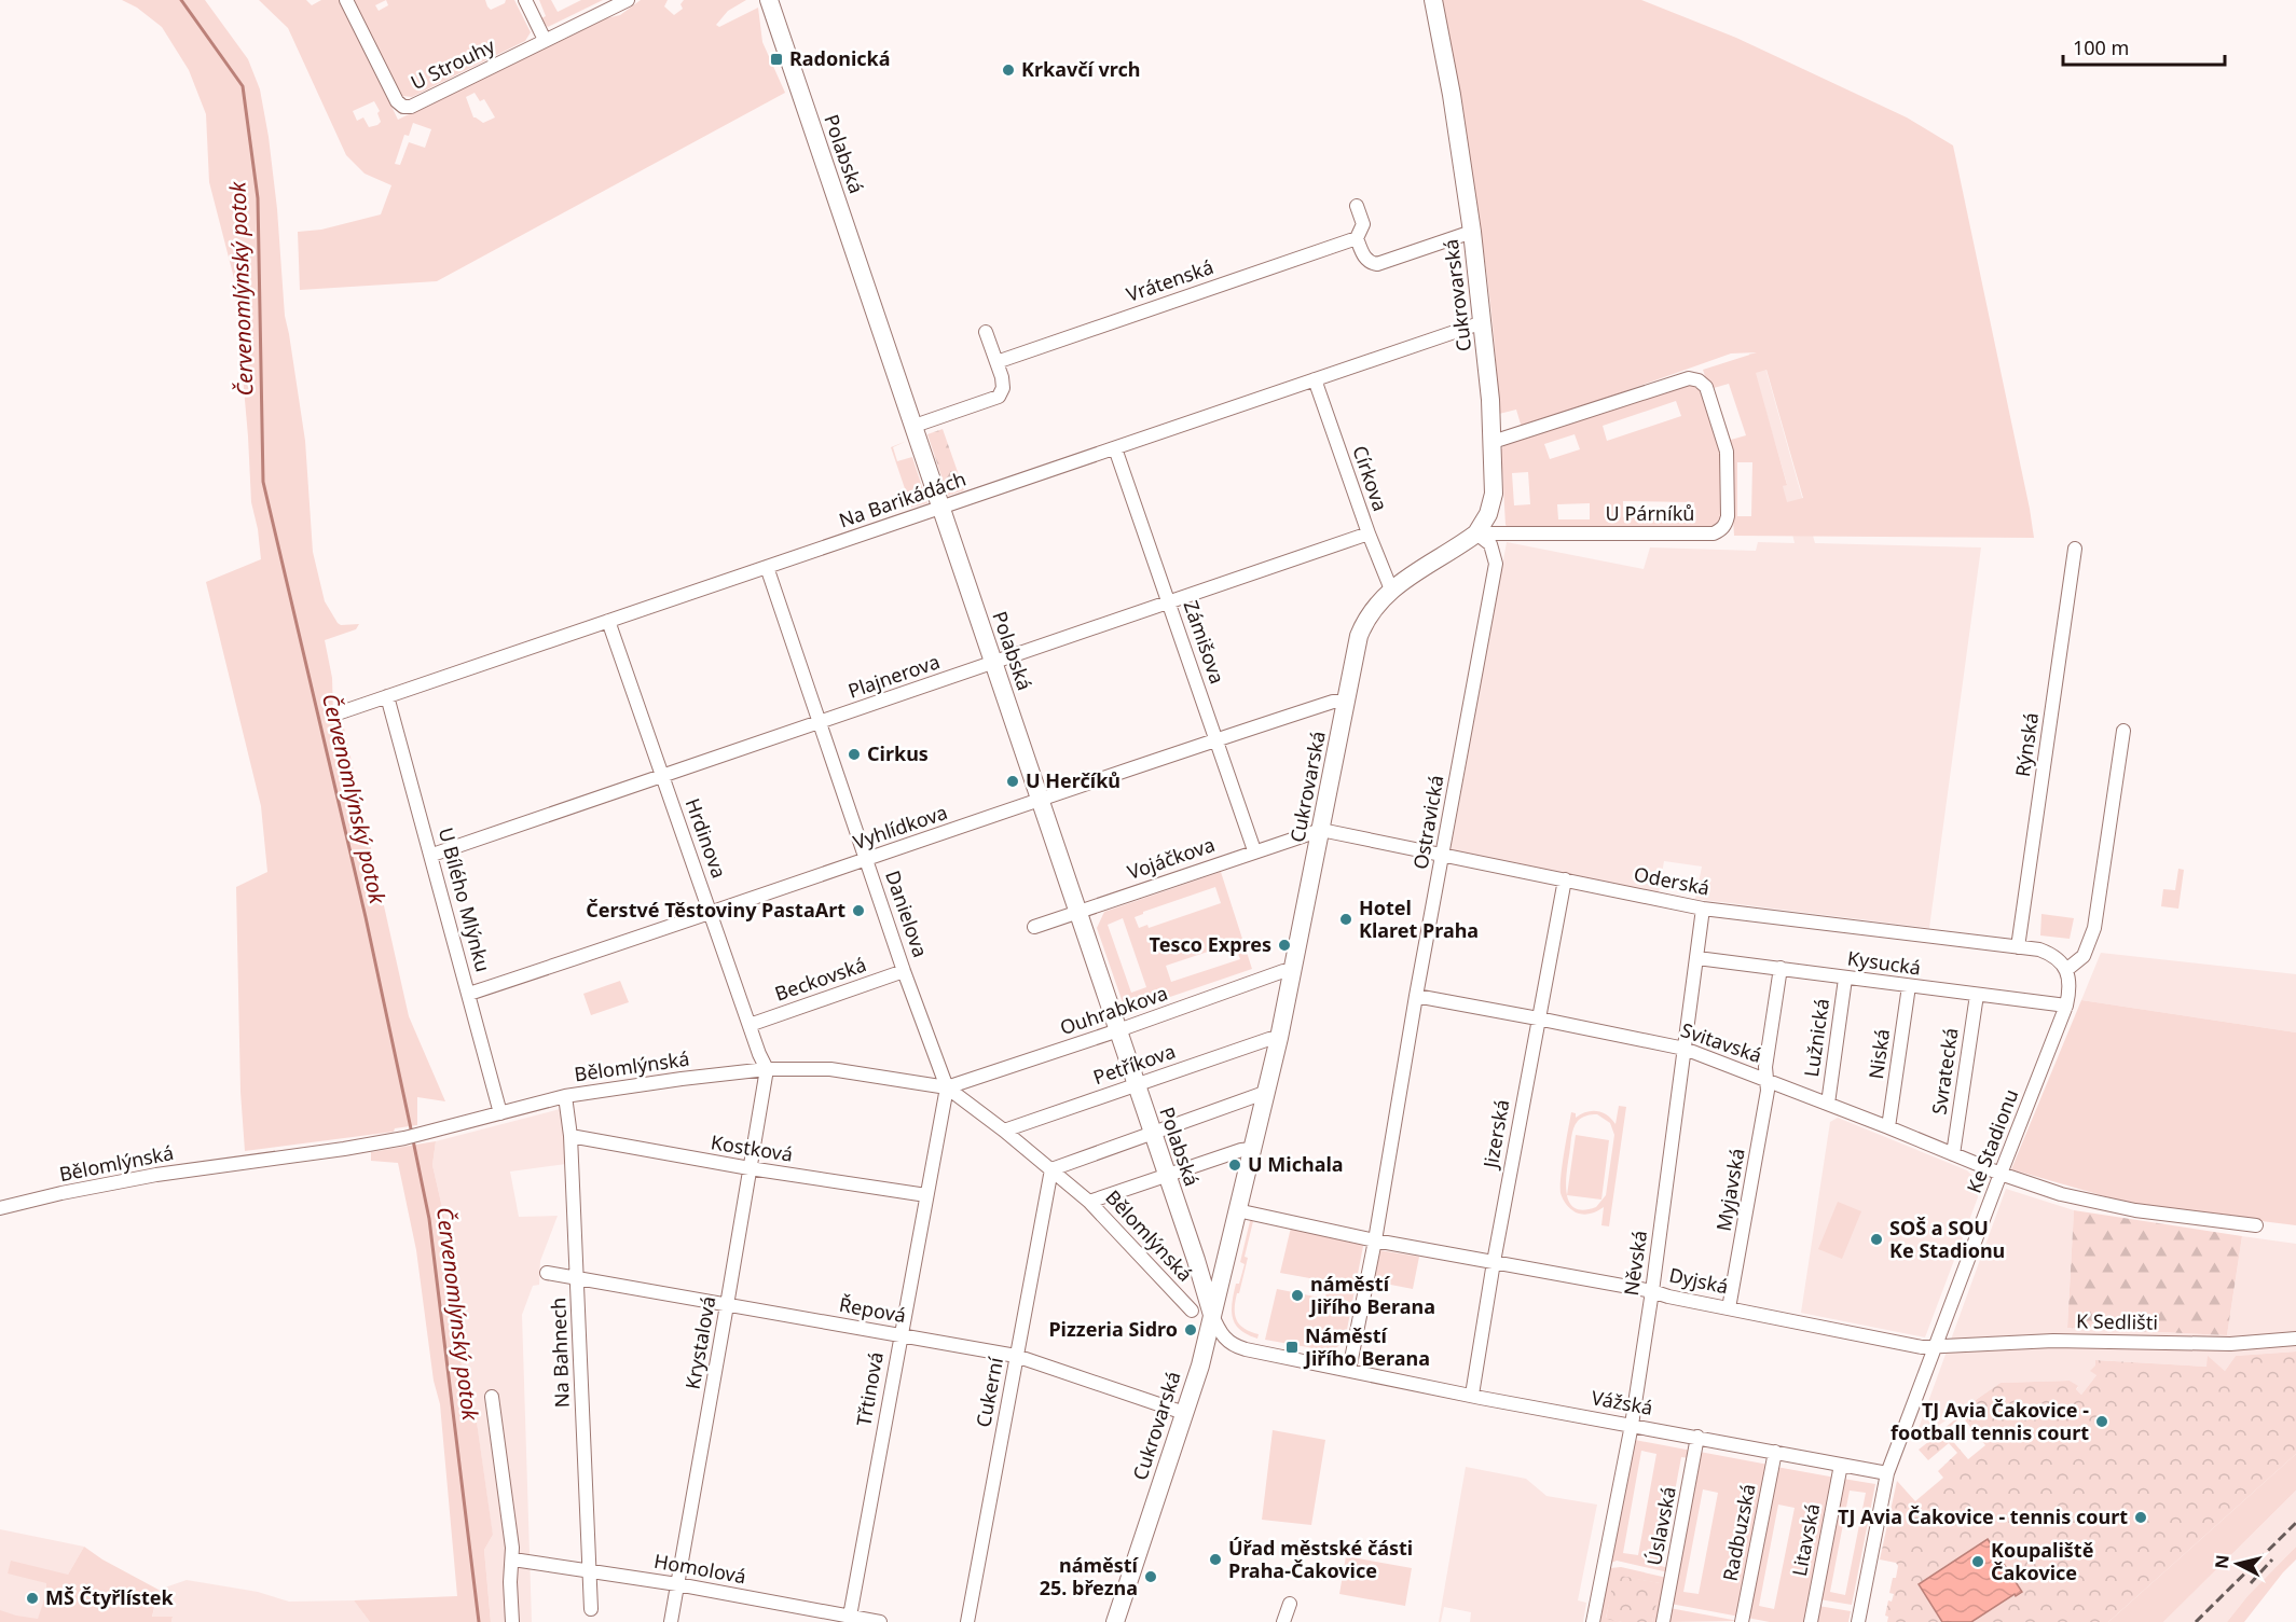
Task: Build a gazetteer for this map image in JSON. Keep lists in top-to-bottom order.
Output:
{
  "streets": {
    "street": [
      "U Strouhy",
      "Polabská",
      "Vrátenská",
      "Cukrovarská",
      "Církova",
      "Na Barikádách",
      "U Párníků",
      "Zámišova",
      "Plajnerova",
      "Rýnská",
      "Ostravická",
      "Vyhlídkova",
      "Hrdinova",
      "Vojáčkova",
      "Oderská",
      "U Bílého Mlýnku",
      "Danielova",
      "Kysucká",
      "Beckovská",
      "Ouhrabkova",
      "Lužnická",
      "Svitavská",
      "Niská",
      "Petříkova",
      "Bělomlýnská",
      "Svratecká",
      "Jizerská",
      "Ke Stadionu",
      "Kostková",
      "Myjavská",
      "Něvská",
      "Dyjská",
      "Řepová",
      "K Sedlišti",
      "Krystalová",
      "Na Bahnech",
      "Třtinová",
      "Cukerní",
      "Vážská",
      "Úslavská",
      "Radbuzská",
      "Litavská",
      "Homolová"
    ]
  },
  "crossings": [
    ["Polabská", "Cukrovarská"],
    ["Polabská", "Na Barikádách"],
    ["Polabská", "Plajnerova"],
    ["Polabská", "Vyhlídkova"],
    ["Polabská", "Vojáčkova"],
    ["Polabská", "Ouhrabkova"],
    ["Polabská", "Petříkova"],
    ["Cukrovarská", "Církova"],
    ["Cukrovarská", "Na Barikádách"],
    ["Cukrovarská", "U Párníků"],
    ["Cukrovarská", "Ostravická"],
    ["Cukrovarská", "Vyhlídkova"],
    ["Cukrovarská", "Vojáčkova"],
    ["Cukrovarská", "Oderská"],
    ["Cukrovarská", "Ouhrabkova"],
    ["Cukrovarská", "Petříkova"],
    ["Cukrovarská", "Řepová"],
    ["Církova", "Na Barikádách"],
    ["Církova", "Plajnerova"],
    ["Na Barikádách", "Zámišova"],
    ["Na Barikádách", "Hrdinova"],
    ["Na Barikádách", "U Bílého Mlýnku"],
    ["Na Barikádách", "Danielova"],
    ["U Párníků", "Ostravická"],
    ["Zámišova", "Plajnerova"],
    ["Zámišova", "Vyhlídkova"],
    ["Zámišova", "Vojáčkova"],
    ["Plajnerova", "Hrdinova"],
    ["Plajnerova", "U Bílého Mlýnku"],
    ["Plajnerova", "Danielova"],
    ["Rýnská", "Oderská"],
    ["Ostravická", "Oderská"],
    ["Ostravická", "Svitavská"],
    ["Ostravická", "Dyjská"],
    ["Vyhlídkova", "Hrdinova"],
    ["Vyhlídkova", "U Bílého Mlýnku"],
    ["Vyhlídkova", "Danielova"],
    ["Hrdinova", "Beckovská"],
    ["Hrdinova", "Bělomlýnská"],
    ["Hrdinova", "Krystalová"],
    ["Vojáčkova", "Oderská"],
    ["Oderská", "Jizerská"],
    ["Oderská", "Něvská"],
    ["U Bílého Mlýnku", "Bělomlýnská"],
    ["Danielova", "Beckovská"],
    ["Danielova", "Ouhrabkova"],
    ["Danielova", "Bělomlýnská"],
    ["Danielova", "Třtinová"],
    ["Kysucká", "Lužnická"],
    ["Kysucká", "Niská"],
    ["Kysucká", "Svratecká"],
    ["Kysucká", "Ke Stadionu"],
    ["Kysucká", "Myjavská"],
    ["Kysucká", "Něvská"],
    ["Ouhrabkova", "Bělomlýnská"],
    ["Ouhrabkova", "Třtinová"],
    ["Lužnická", "Svitavská"],
    ["Svitavská", "Niská"],
    ["Svitavská", "Svratecká"],
    ["Svitavská", "Jizerská"],
    ["Svitavská", "Ke Stadionu"],
    ["Svitavská", "Myjavská"],
    ["Svitavská", "Něvská"],
    ["Petříkova", "Bělomlýnská"],
    ["Bělomlýnská", "Krystalová"],
    ["Bělomlýnská", "Na Bahnech"],
    ["Bělomlýnská", "Třtinová"],
    ["Bělomlýnská", "Cukerní"],
    ["Jizerská", "Dyjská"],
    ["Jizerská", "Vážská"],
    ["Ke Stadionu", "Dyjská"],
    ["Ke Stadionu", "K Sedlišti"],
    ["Ke Stadionu", "Vážská"],
    ["Kostková", "Krystalová"],
    ["Kostková", "Na Bahnech"],
    ["Kostková", "Třtinová"],
    ["Myjavská", "Dyjská"],
    ["Něvská", "Dyjská"],
    ["Něvská", "Vážská"],
    ["Dyjská", "K Sedlišti"],
    ["Řepová", "Krystalová"],
    ["Řepová", "Na Bahnech"],
    ["Řepová", "Třtinová"],
    ["Řepová", "Cukerní"],
    ["Krystalová", "Homolová"],
    ["Na Bahnech", "Homolová"],
    ["Třtinová", "Homolová"],
    ["Vážská", "Úslavská"],
    ["Vážská", "Radbuzská"],
    ["Vážská", "Litavská"]
  ],
  "water": ["Červenomlýnský potok"],
  "places": {
    "transit": ["Radonická", "Náměstí Jiřího Berana"],
    "other": [
      "Krkavčí vrch",
      "Cirkus",
      "U Herčíků",
      "Čerstvé Těstoviny PastaArt",
      "Hotel Klaret Praha",
      "Tesco Expres",
      "U Michala",
      "SOŠ a SOU Ke Stadionu",
      "náměstí Jiřího Berana",
      "Pizzeria Sidro",
      "TJ Avia Čakovice - football tennis court",
      "TJ Avia Čakovice - tennis court",
      "Úřad městské části Praha-Čakovice",
      "Koupaliště Čakovice",
      "náměstí 25. března",
      "MŠ Čtyřlístek"
    ]
  },
  "scale_bar": "100 m",
  "north": "left"
}
